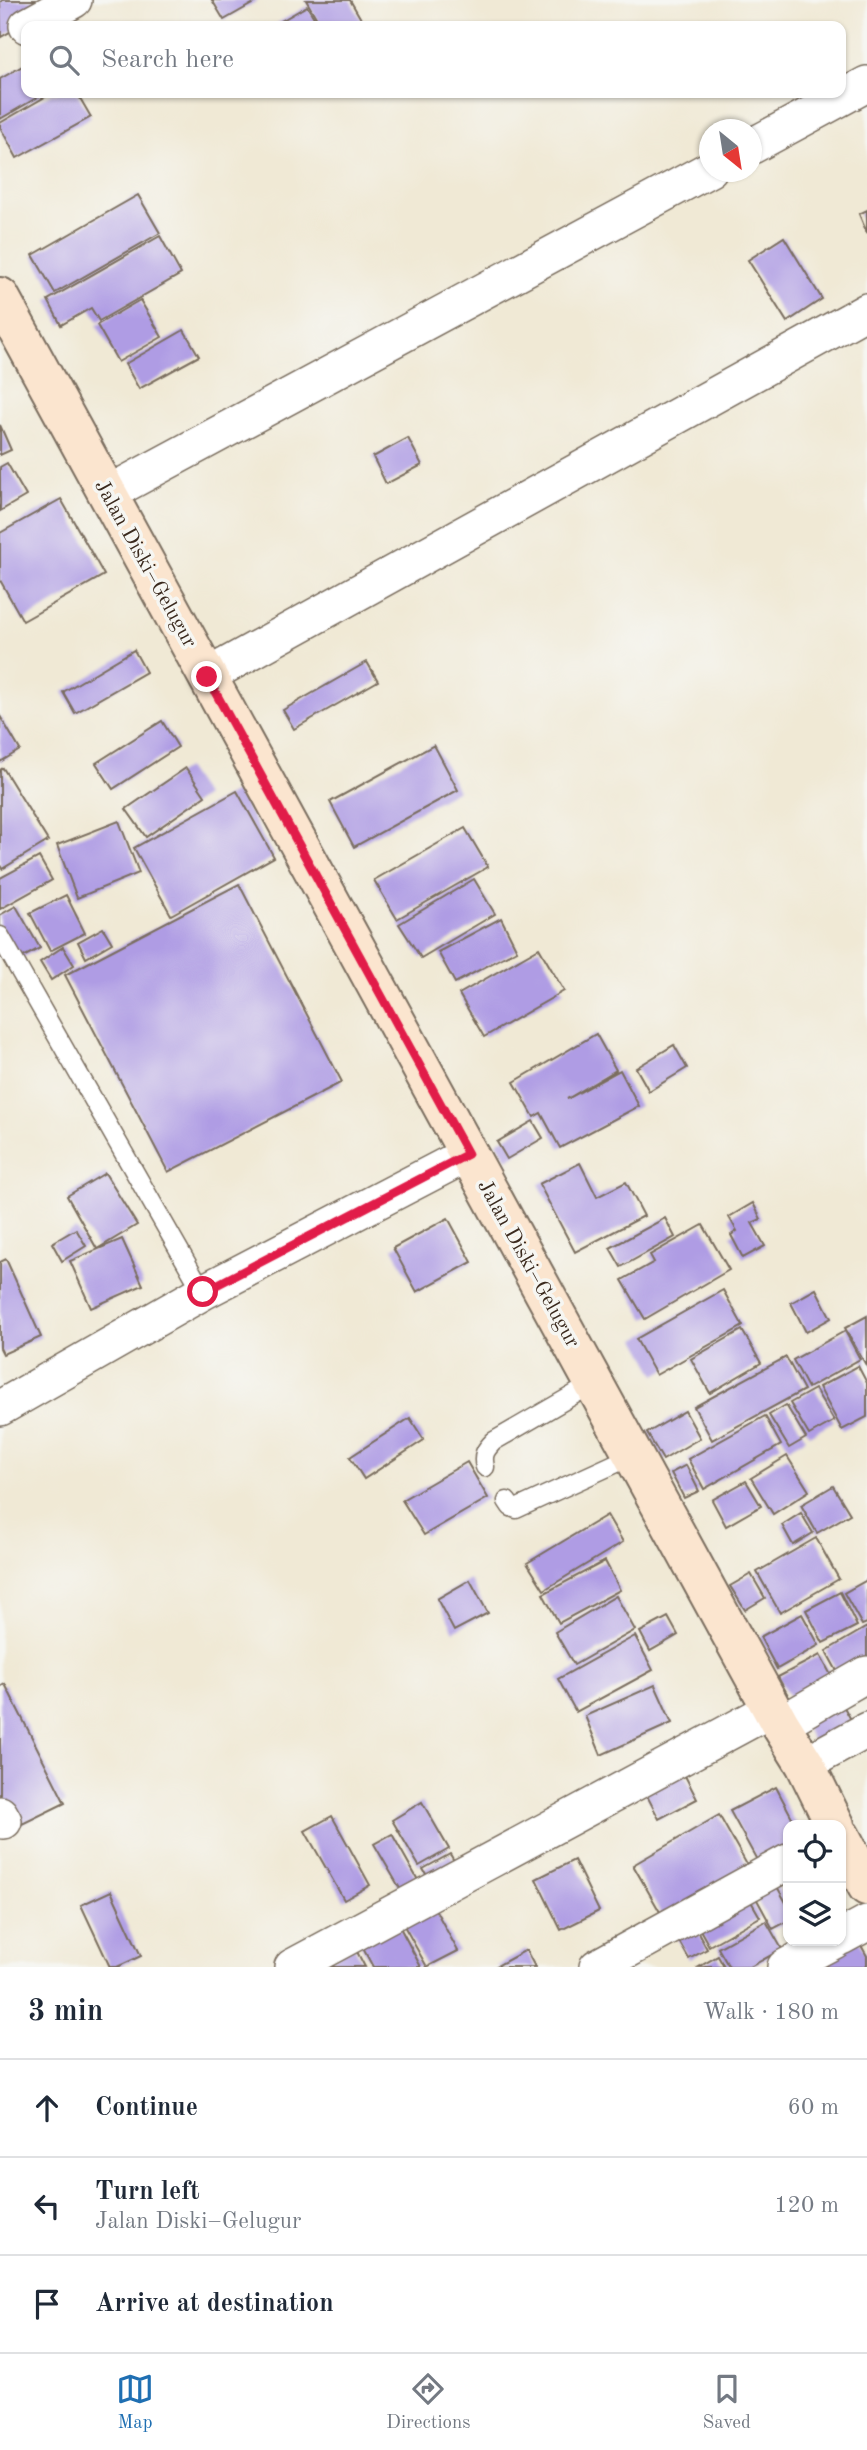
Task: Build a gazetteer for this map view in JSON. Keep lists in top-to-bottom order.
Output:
{
  "streets": {
    "main road": ["Jalan Diski–Gelugur"]
  },
  "north": "bottom right",
  "page": {
    "search": "Search here",
    "heading": ["3 min", "Walk · 180 m"],
    "list": [
      ["Continue", "60 m"],
      ["Turn left", "Jalan Diski–Gelugur", "120 m"],
      "Arrive at destination"
    ],
    "nav": ["Map", "Directions", "Saved"]
  }
}
